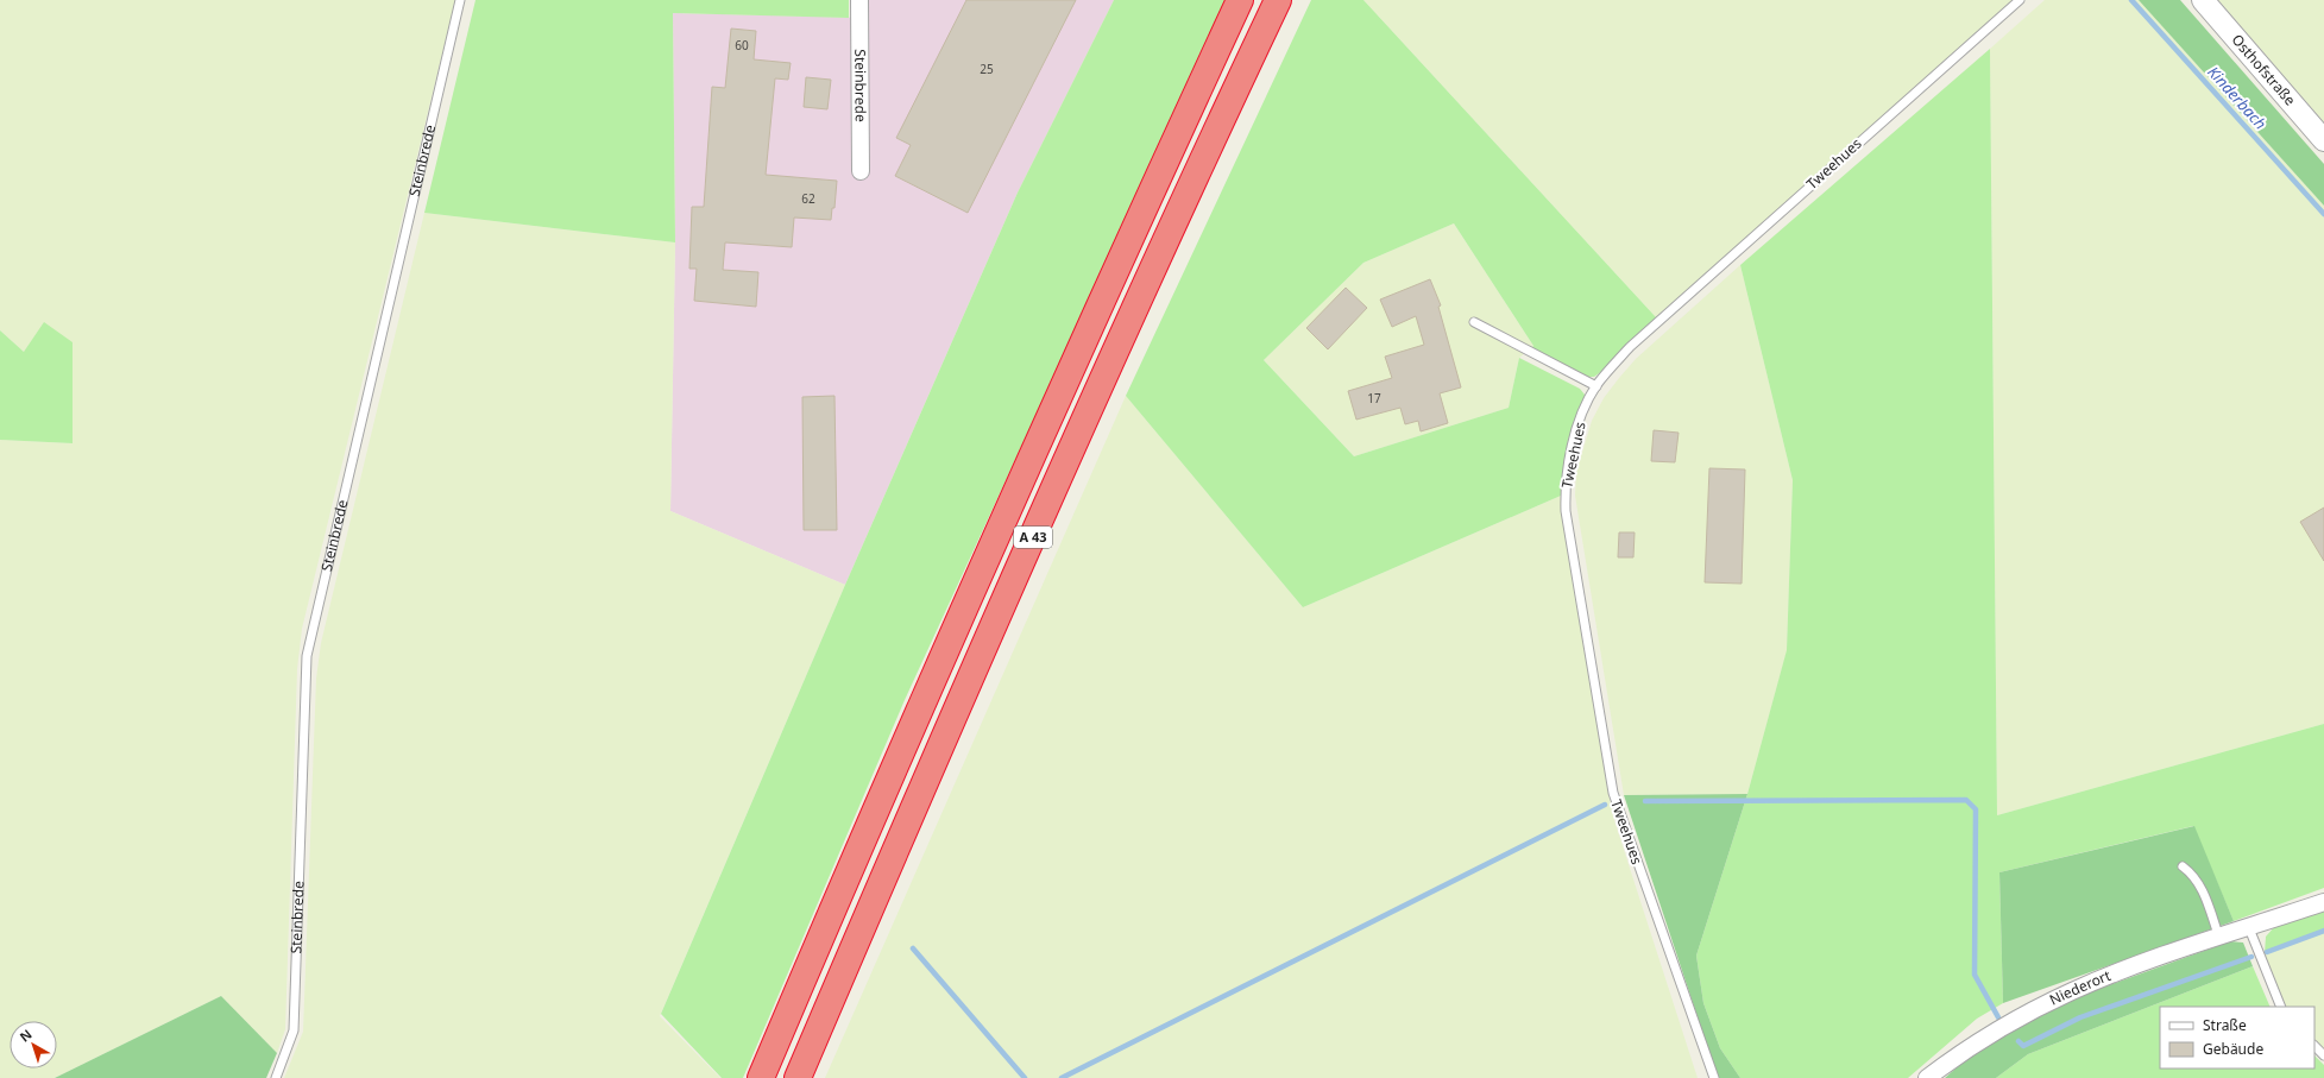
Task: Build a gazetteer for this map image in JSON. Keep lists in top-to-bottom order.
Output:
{
  "streets": {
    "highway": ["A 43"],
    "street": ["Osthofstraße", "Steinbrede", "Niederort"],
    "lane": ["Tweehues"]
  },
  "water": ["Kinderbach"],
  "house_numbers": [
    "60",
    "25",
    "62",
    "17"
  ],
  "legend": ["Straße", "Gebäude"],
  "north": "top left"
}
